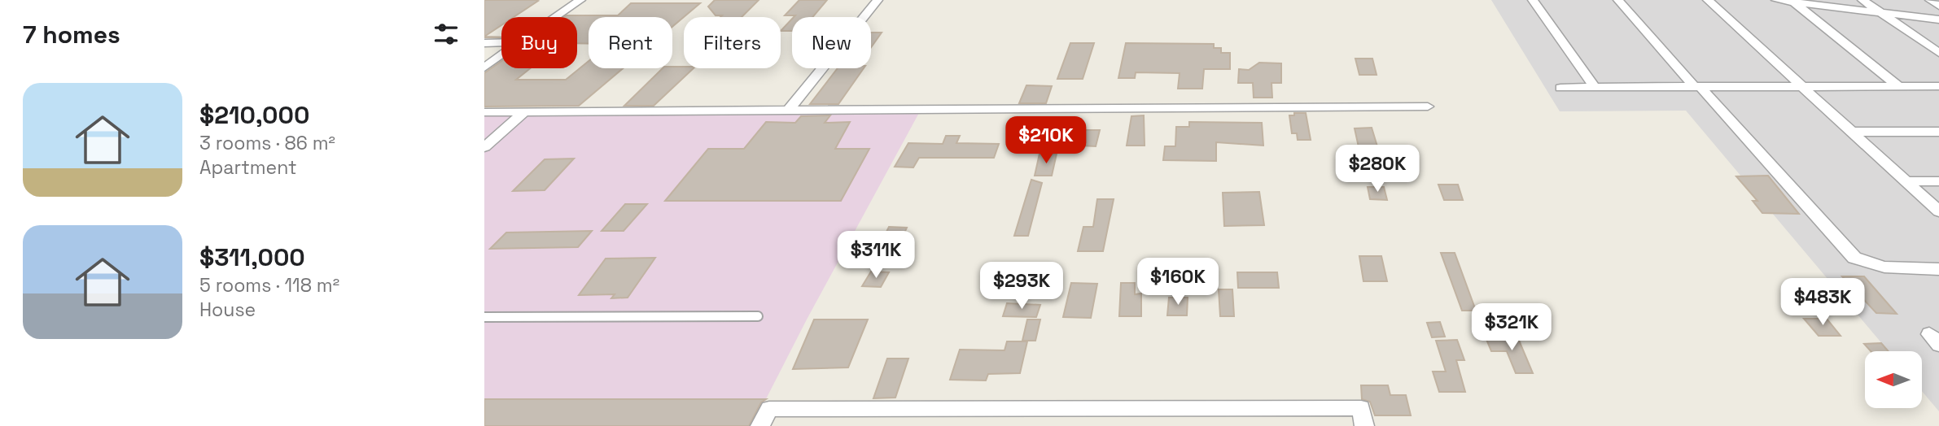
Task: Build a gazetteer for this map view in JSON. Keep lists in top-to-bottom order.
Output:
{
  "north": "left",
  "page": {
    "heading": "7 homes",
    "chip": [
      "Buy",
      "Rent",
      "Filters",
      "New"
    ],
    "list": [
      {
        "name": "$210,000",
        "note": "3 rooms · 86 m² · Apartment"
      },
      {
        "name": "$311,000",
        "note": "5 rooms · 118 m² · House"
      }
    ],
    "price": [
      "$210K",
      "$280K",
      "$311K",
      "$160K",
      "$293K",
      "$483K",
      "$321K"
    ]
  }
}
